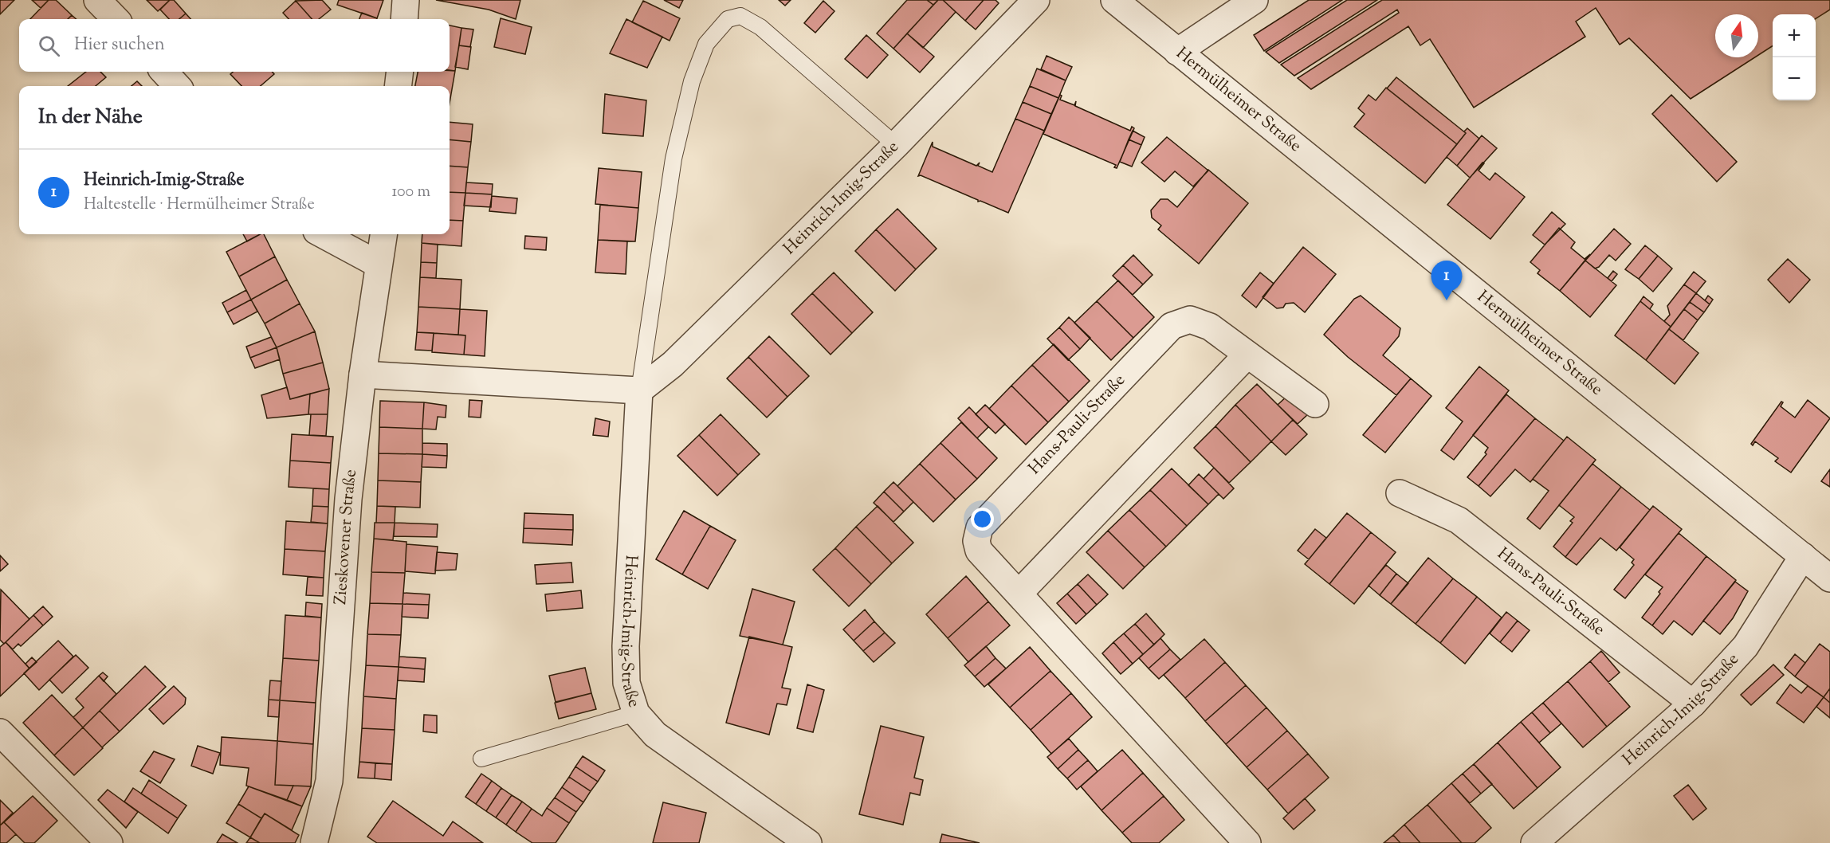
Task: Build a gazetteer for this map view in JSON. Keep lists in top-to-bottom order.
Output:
{
  "streets": {
    "street": [
      "Hermülheimer Straße",
      "Heinrich-Imig-Straße",
      "Hans-Pauli-Straße",
      "Zieskovener Straße"
    ]
  },
  "crossings": [
    ["Hermülheimer Straße", "Heinrich-Imig-Straße"],
    ["Heinrich-Imig-Straße", "Hans-Pauli-Straße"]
  ],
  "north": "top",
  "page": {
    "map_buttons": ["+", "−"],
    "search": "Hier suchen",
    "heading": "In der Nähe",
    "list": [
      {
        "mark": "1",
        "name": "Heinrich-Imig-Straße",
        "note": "Haltestelle · Hermülheimer Straße",
        "value": "100 m"
      }
    ],
    "pins": "1"
  }
}
